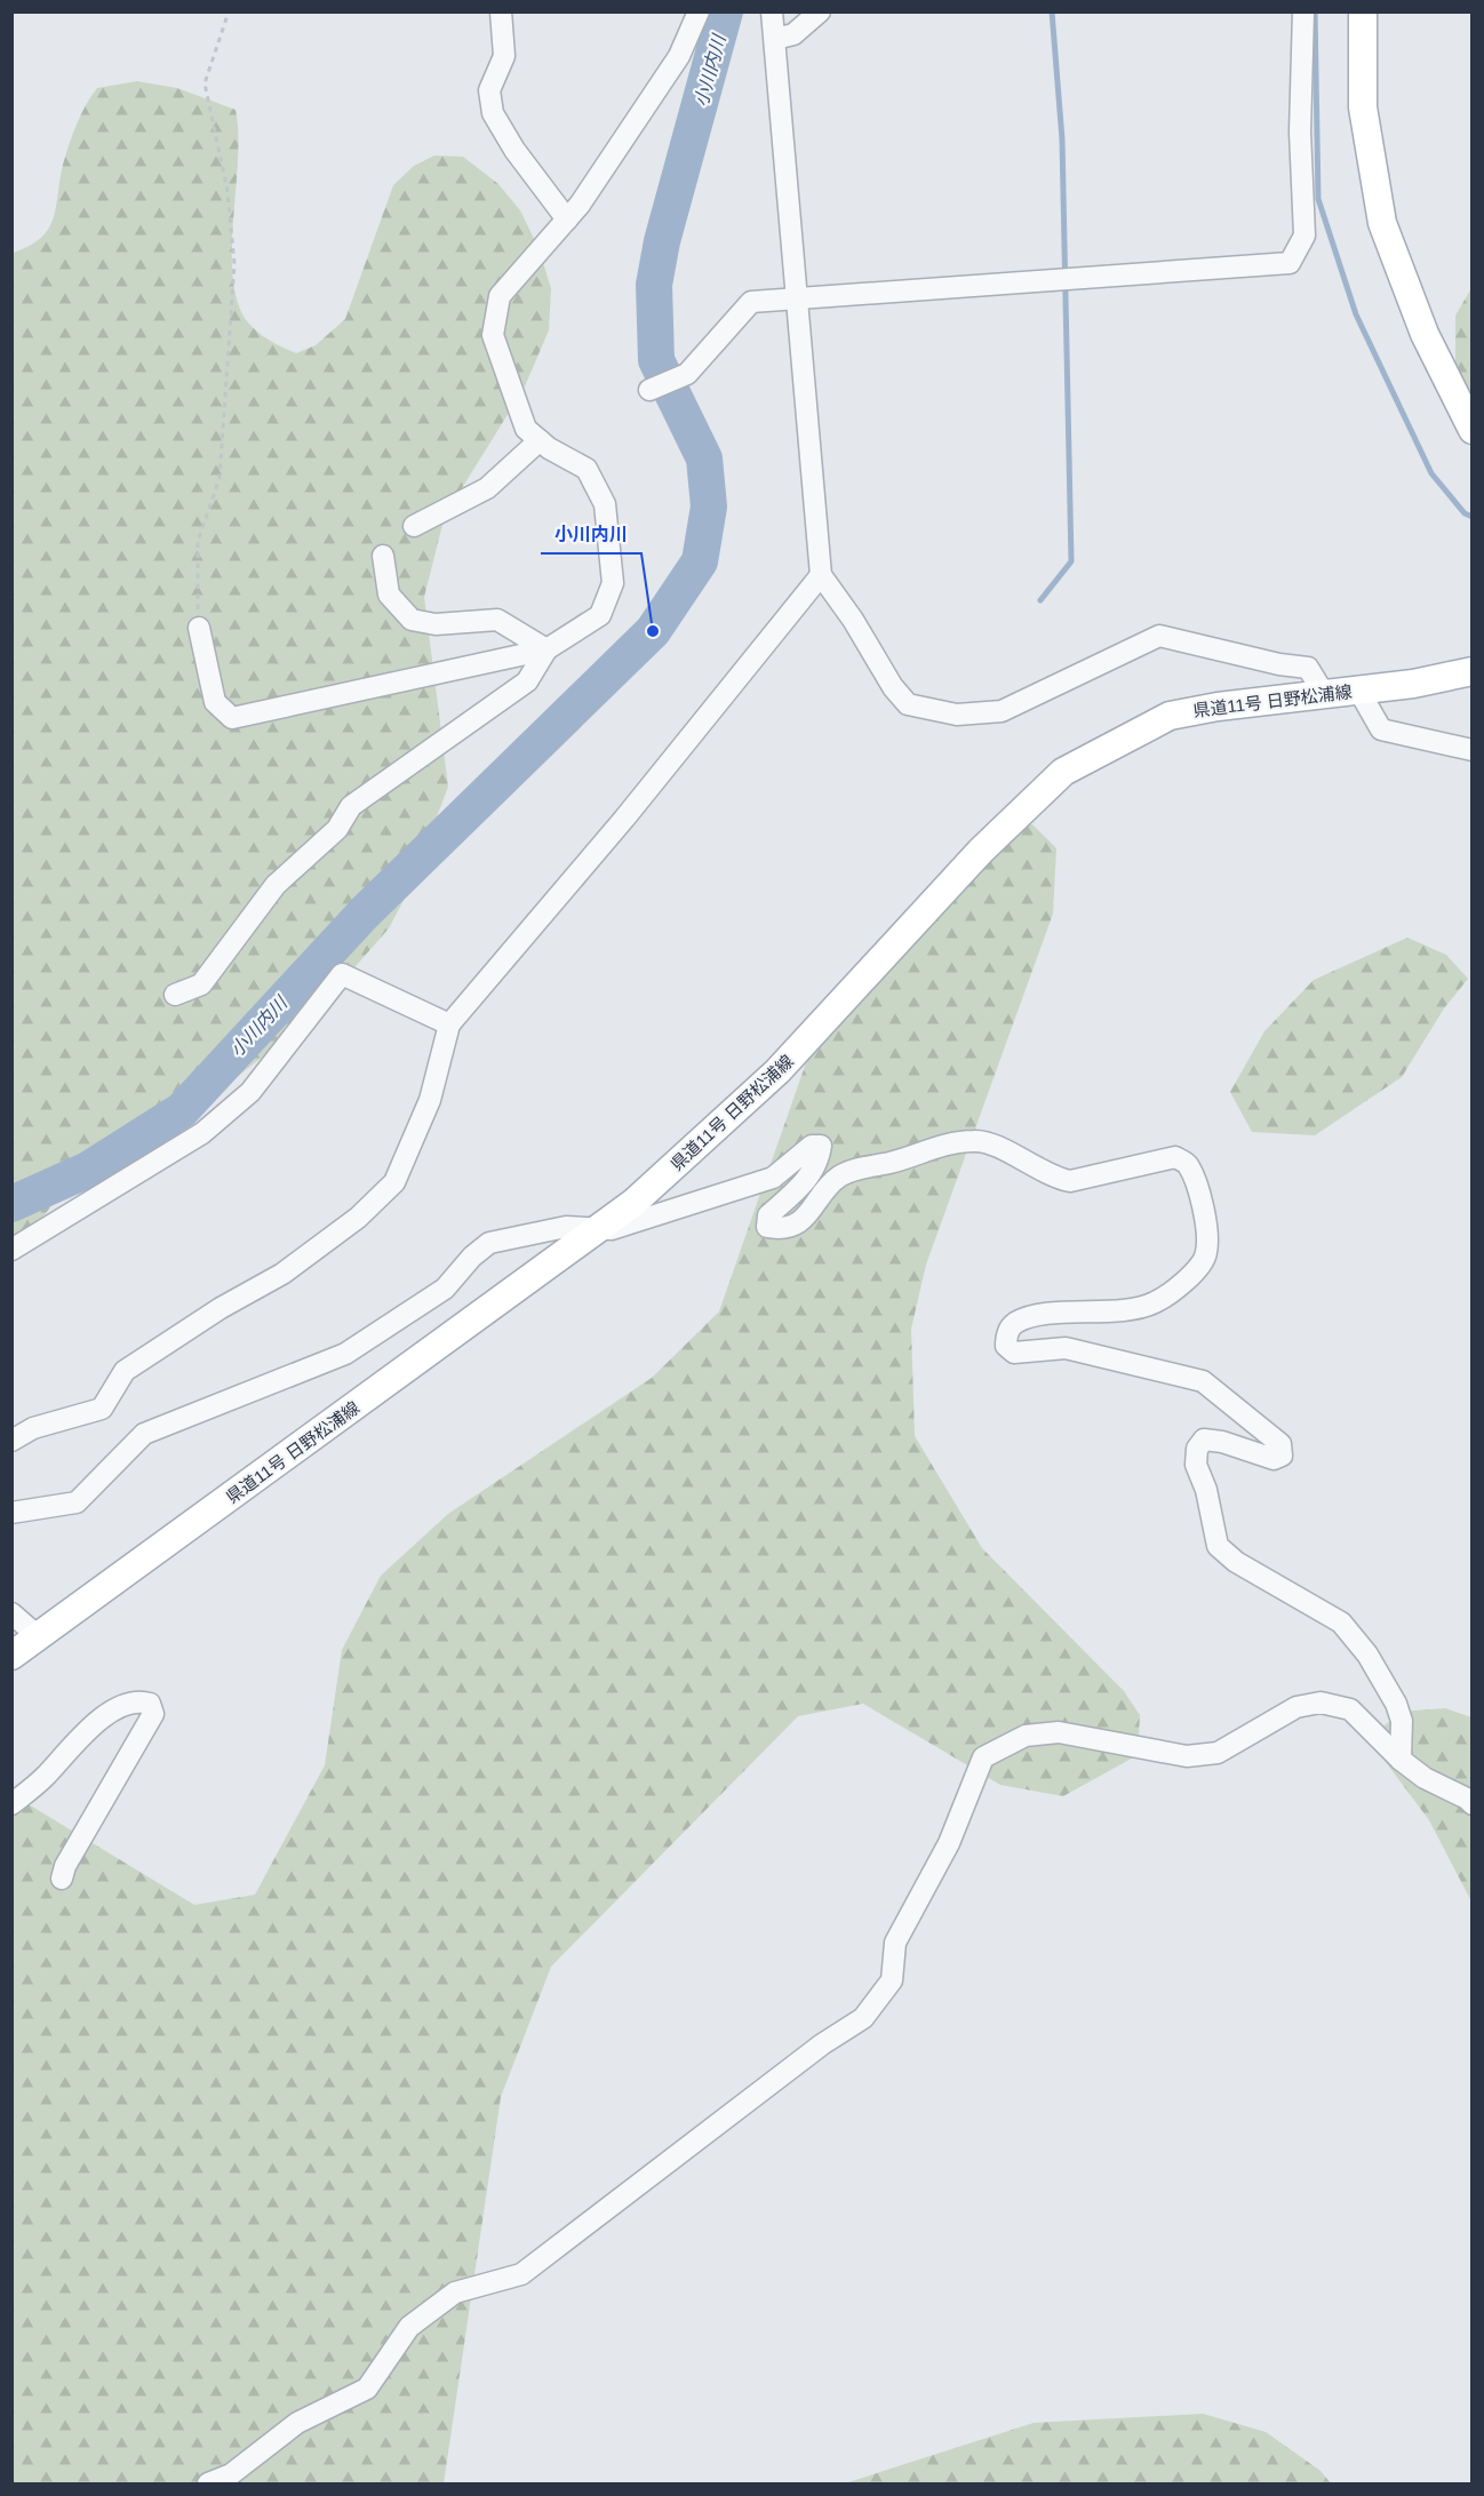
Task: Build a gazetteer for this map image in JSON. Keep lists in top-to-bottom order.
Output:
{
  "streets": {
    "main road": ["県道11号 日野松浦線"]
  },
  "water": ["小川内川"],
  "places": ["小川内川"]
}
